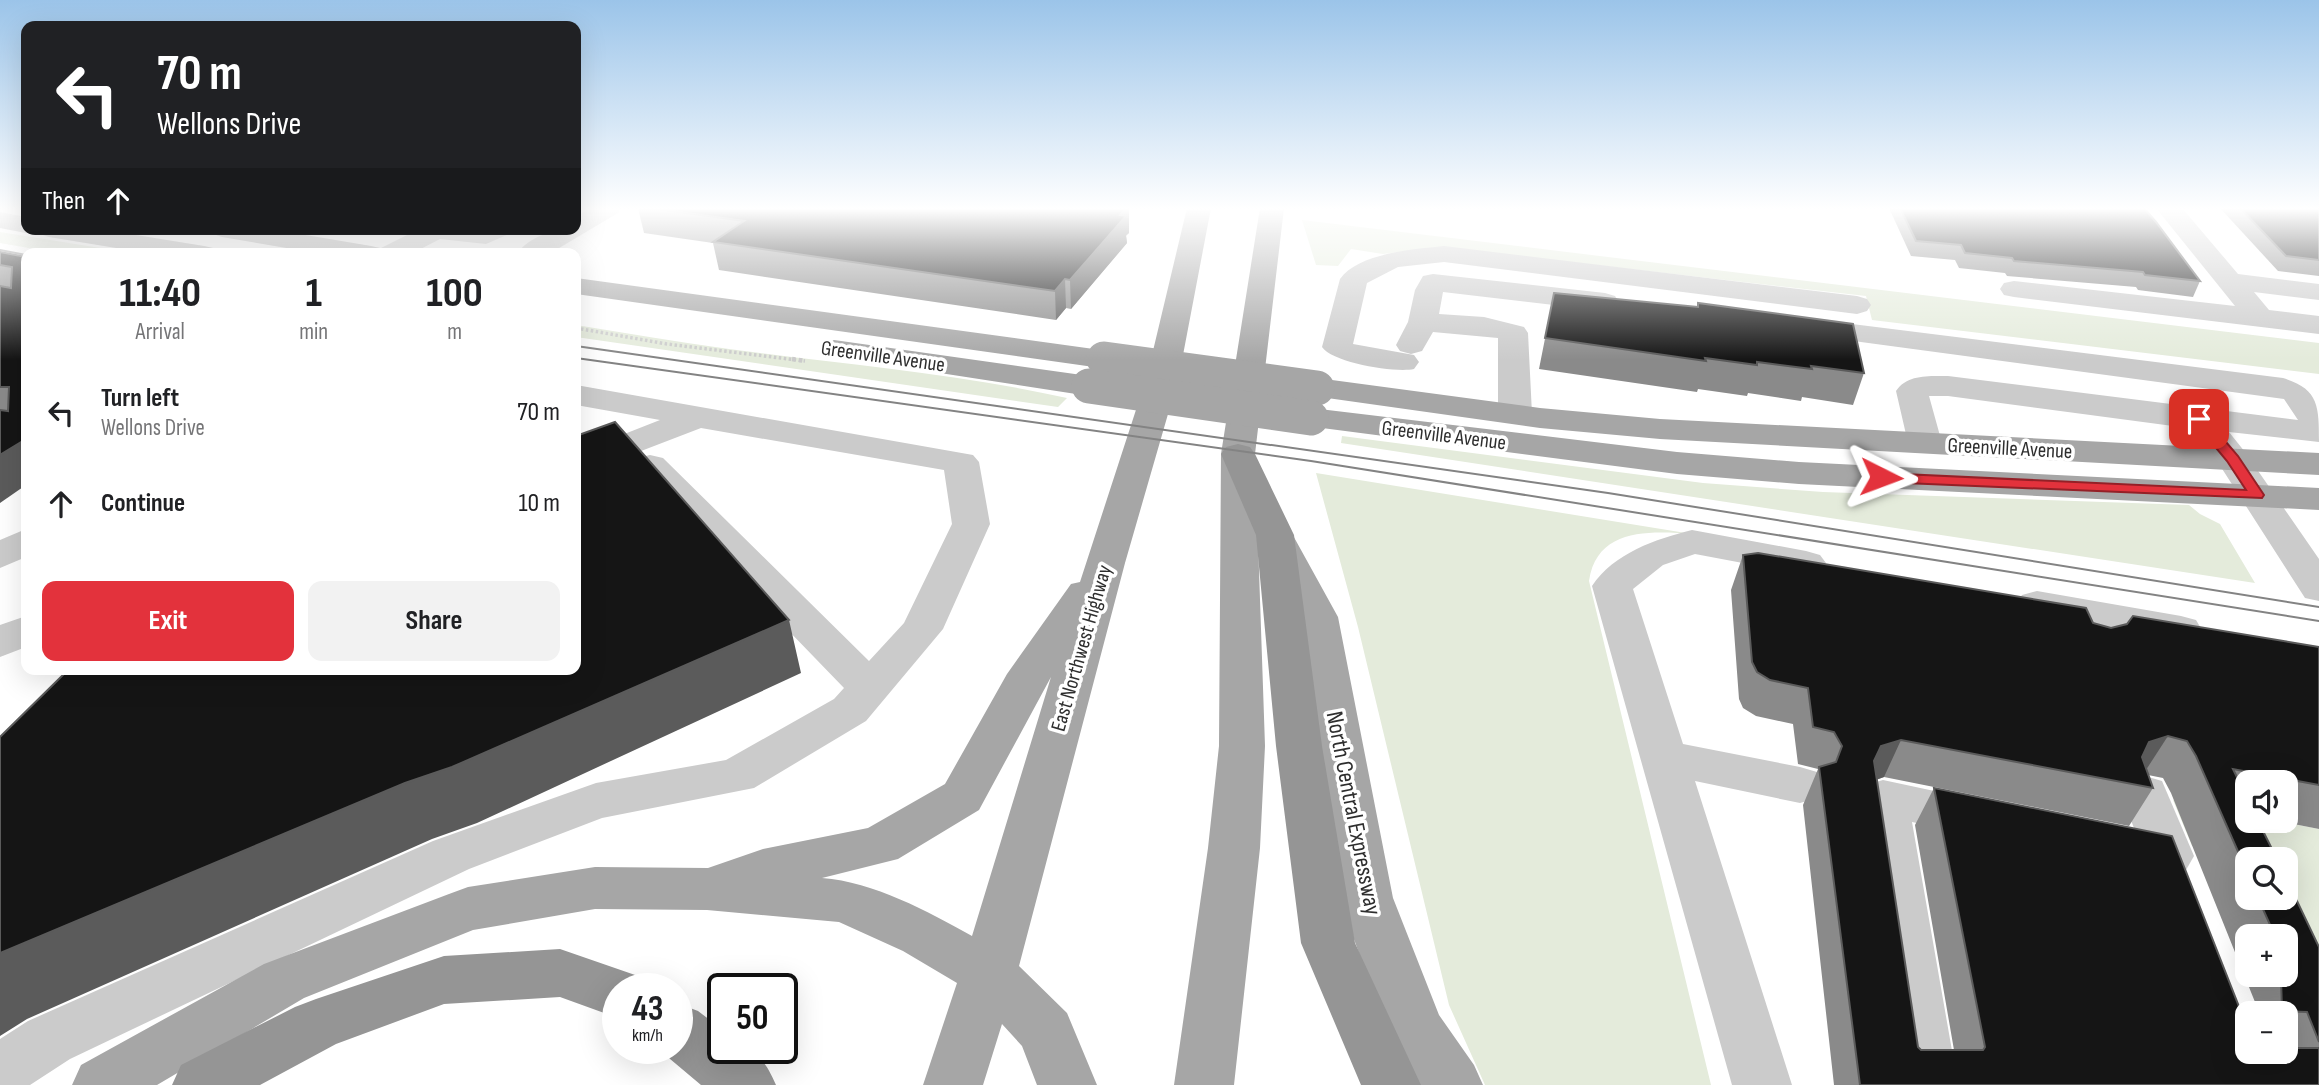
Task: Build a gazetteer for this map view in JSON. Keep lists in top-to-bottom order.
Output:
{
  "streets": {
    "main road": ["Greenville Avenue", "East Northwest Highway", "North Central Expressway"]
  },
  "page": {
    "turn": ["70 m", "Wellons Drive"],
    "then": "Then",
    "eta": [
      "11:40",
      "Arrival",
      "1",
      "min",
      "100",
      "m"
    ],
    "list": [
      {
        "name": "Turn left",
        "note": "Wellons Drive",
        "value": "70 m"
      },
      {
        "name": "Continue",
        "value": "10 m"
      }
    ],
    "buttons": ["Exit", "Share"],
    "map_buttons": ["+", "−"],
    "speed": "43 km/h",
    "limit": "50"
  }
}
